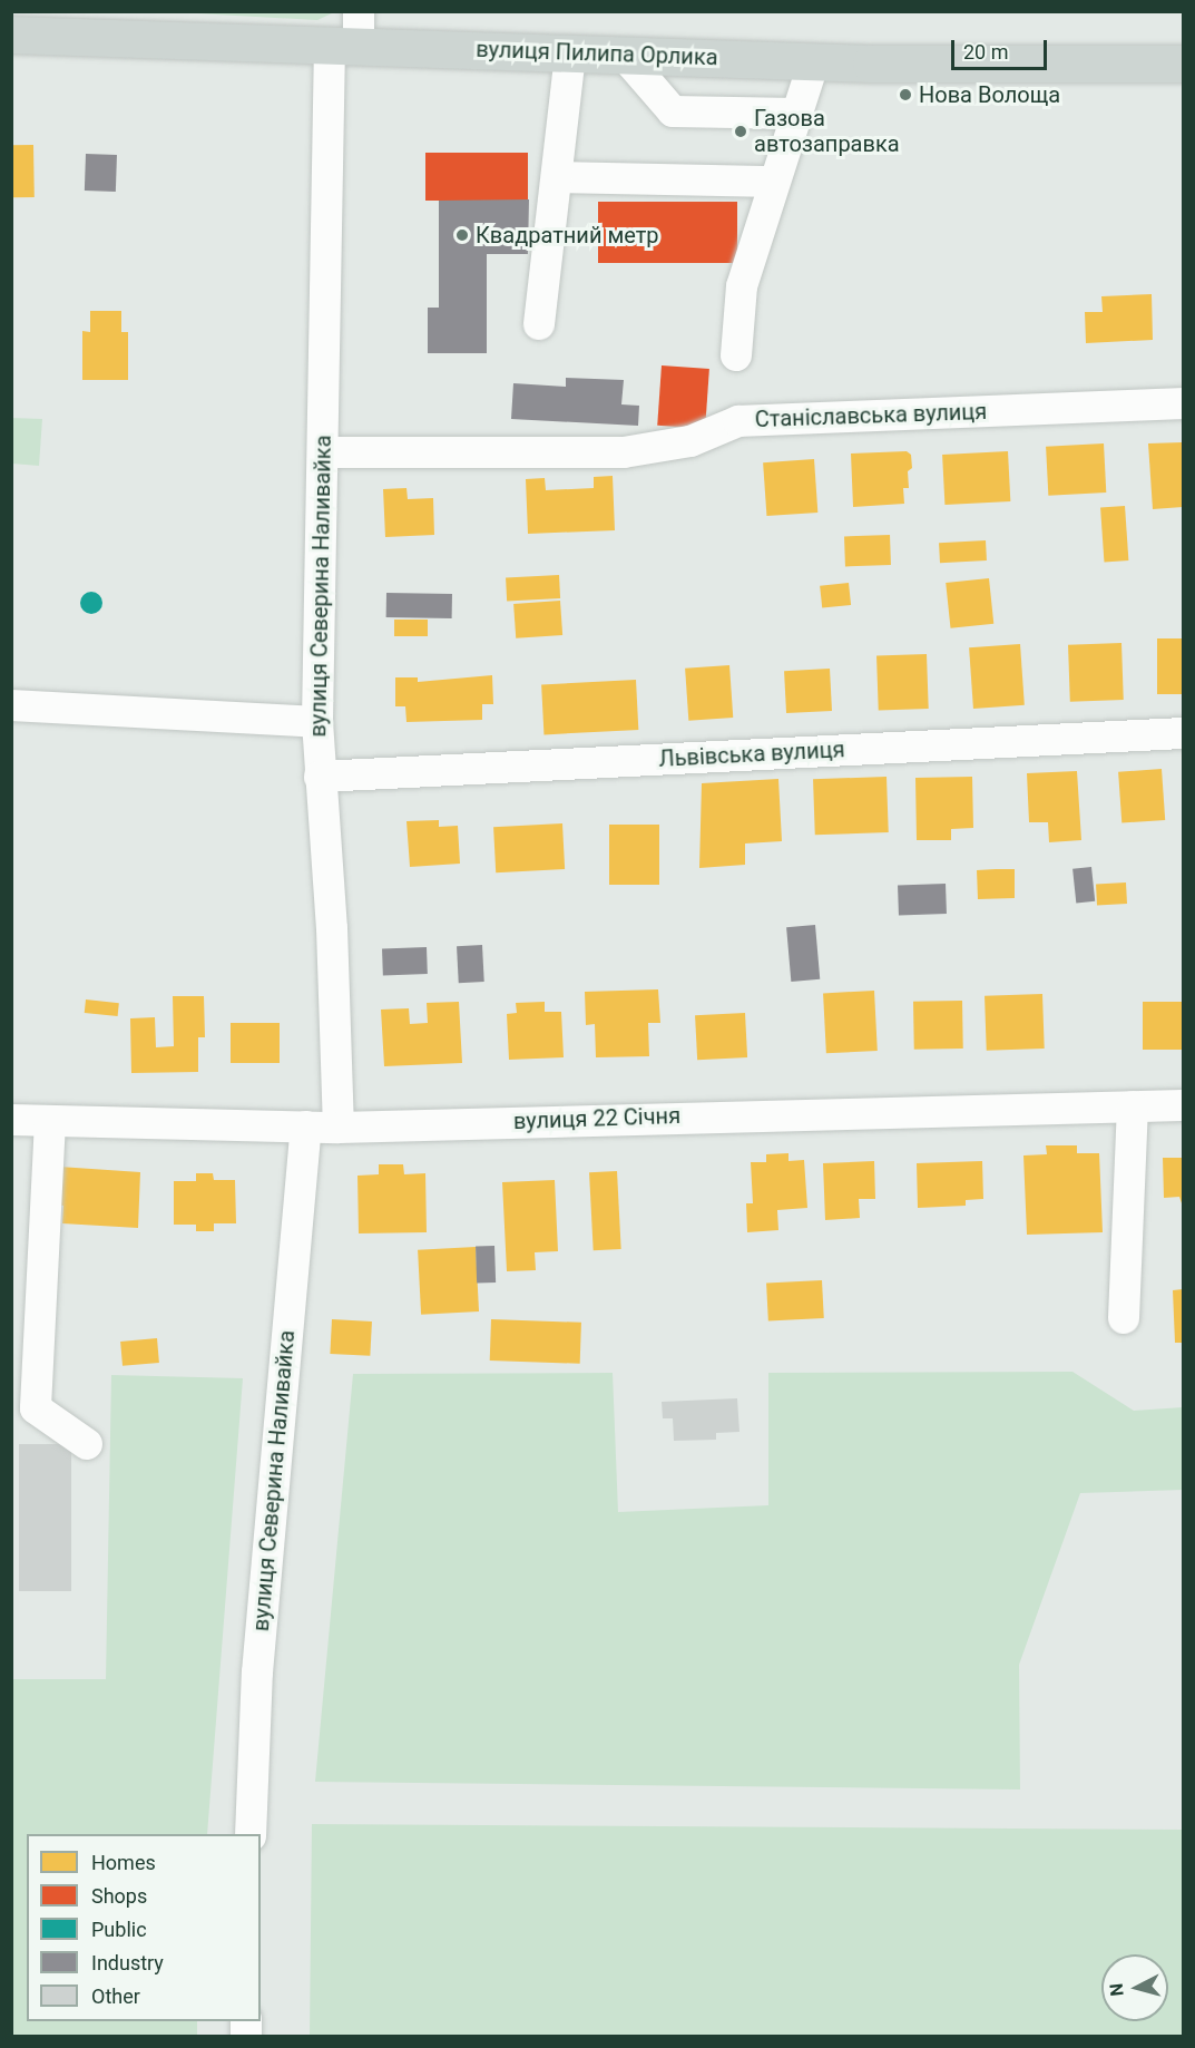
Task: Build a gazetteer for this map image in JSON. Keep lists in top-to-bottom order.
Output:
{
  "streets": {
    "main road": ["вулиця Пилипа Орлика"],
    "street": [
      "Станіславська вулиця",
      "вулиця Северина Наливайка",
      "Львівська вулиця",
      "вулиця 22 Січня"
    ]
  },
  "crossings": [
    ["вулиця Пилипа Орлика", "вулиця Северина Наливайка"],
    ["Станіславська вулиця", "вулиця Северина Наливайка"],
    ["вулиця Северина Наливайка", "Львівська вулиця"],
    ["вулиця Северина Наливайка", "вулиця 22 Січня"]
  ],
  "places": ["Нова Волоща", "Газова автозаправка", "Квадратний метр"],
  "legend": [
    "Homes",
    "Shops",
    "Public",
    "Industry",
    "Other"
  ],
  "scale_bar": "20 m",
  "north": "left"
}
